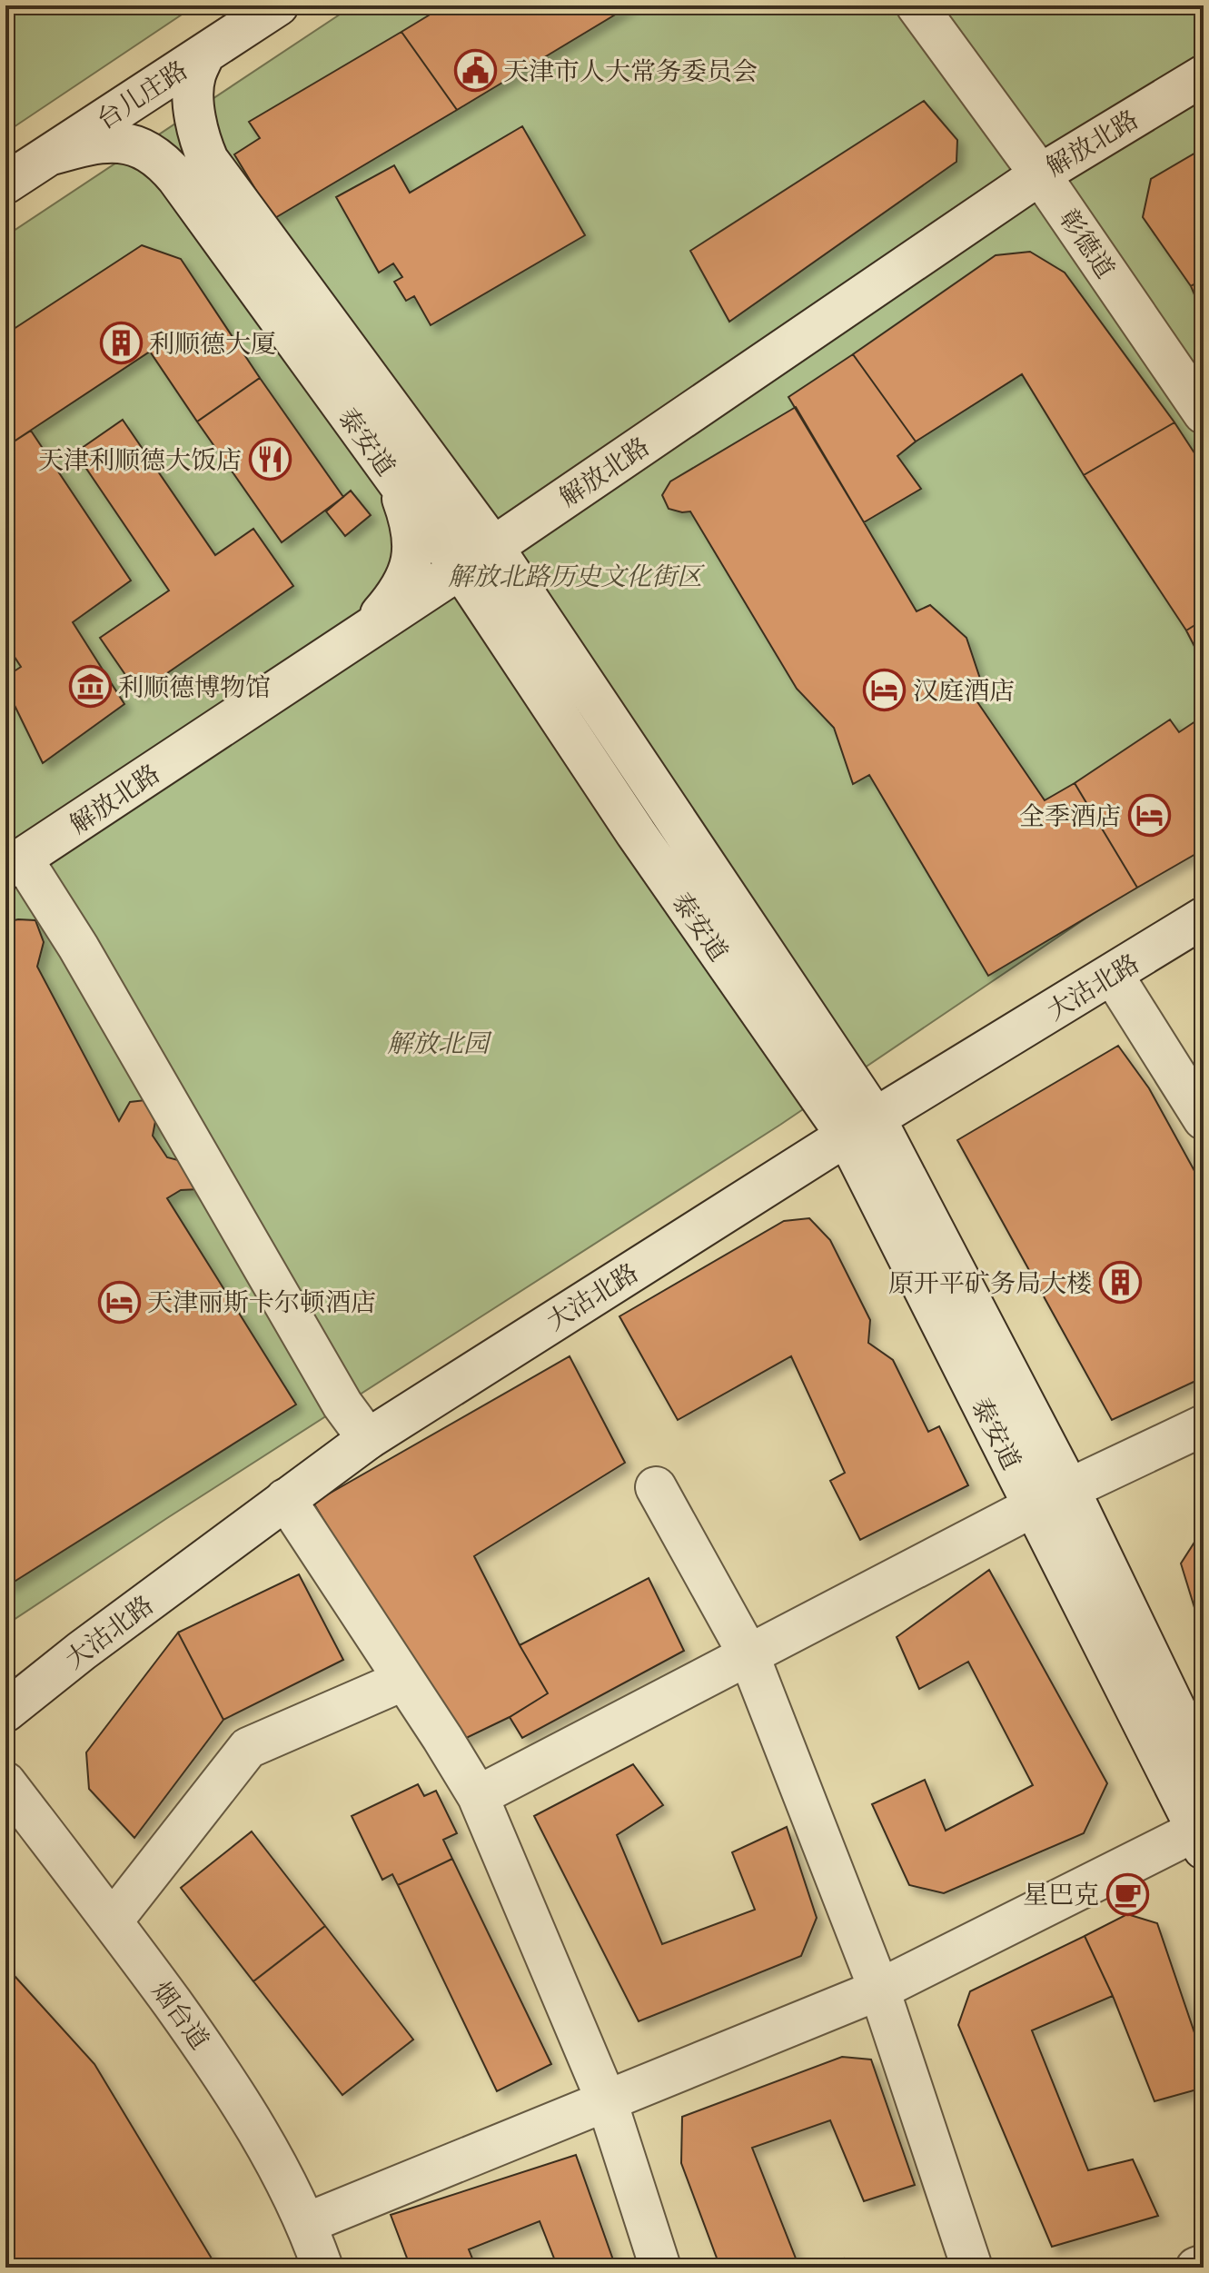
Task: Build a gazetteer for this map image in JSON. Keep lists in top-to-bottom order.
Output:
{
  "streets": {
    "street": [
      "台儿庄路",
      "解放北路",
      "彰德道",
      "泰安道",
      "大沽北路",
      "烟台道"
    ]
  },
  "crossings": [
    ["台儿庄路", "泰安道"],
    ["解放北路", "彰德道"],
    ["解放北路", "泰安道"],
    ["泰安道", "大沽北路"]
  ],
  "parks": ["解放北路历史文化街区", "解放北园"],
  "places": {
    "public building": ["天津市人大常务委员会"],
    "building": ["利顺德大厦", "原开平矿务局大楼"],
    "restaurant": ["天津利顺德大饭店"],
    "museum": ["利顺德博物馆"],
    "hotel": ["汉庭酒店", "全季酒店", "天津丽斯卡尔顿酒店"],
    "cafe": ["星巴克"]
  }
}
